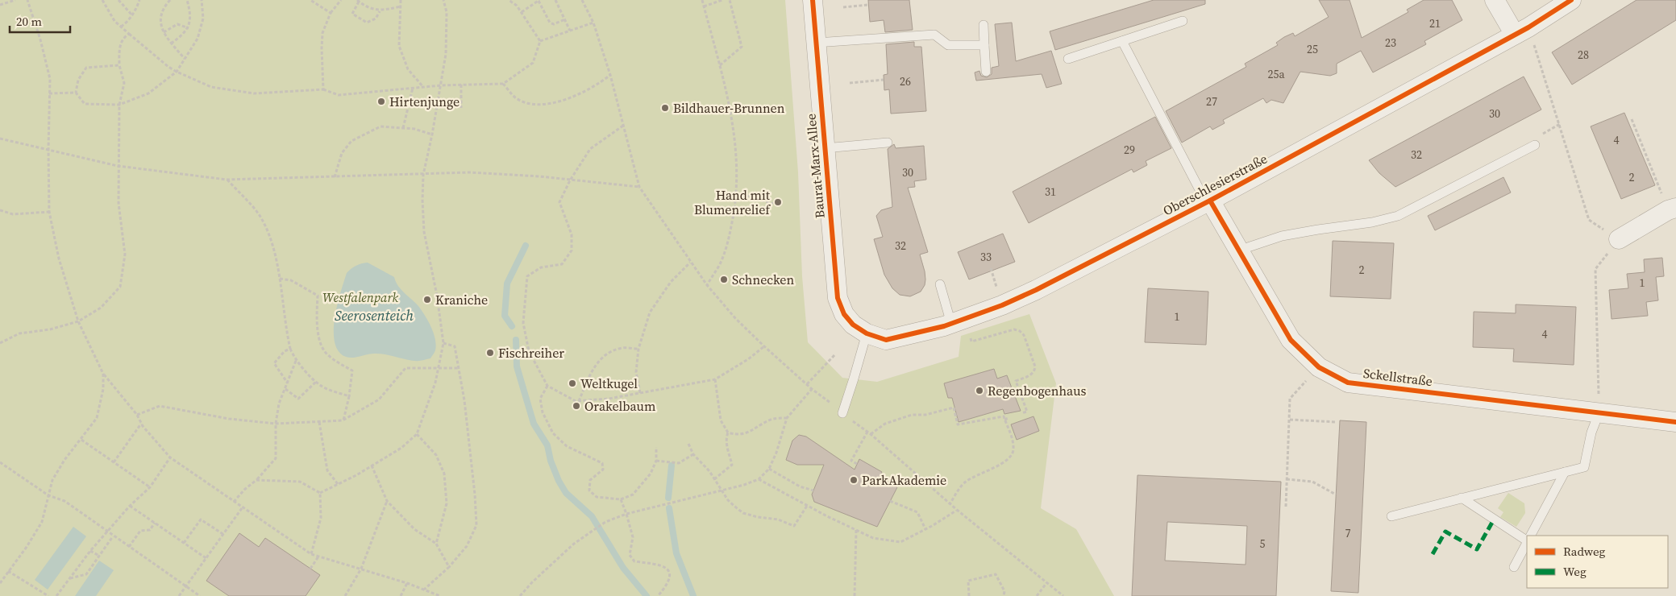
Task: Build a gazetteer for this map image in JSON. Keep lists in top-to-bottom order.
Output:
{
  "streets": {
    "street": ["Baurat-Marx-Allee", "Oberschlesierstraße", "Sckellstraße"]
  },
  "crossings": [
    ["Baurat-Marx-Allee", "Oberschlesierstraße"],
    ["Oberschlesierstraße", "Sckellstraße"]
  ],
  "water": ["Seerosenteich"],
  "parks": ["Westfalenpark"],
  "places": [
    "Hirtenjunge",
    "Bildhauer-Brunnen",
    "Hand mit Blumenrelief",
    "Schnecken",
    "Kraniche",
    "Fischreiher",
    "Weltkugel",
    "Regenbogenhaus",
    "Orakelbaum",
    "ParkAkademie"
  ],
  "house_numbers": [
    "21",
    "23",
    "25",
    "28",
    "25a",
    "26",
    "27",
    "30",
    "4",
    "29",
    "32",
    "30",
    "2",
    "31",
    "32",
    "33",
    "2",
    "1",
    "1",
    "4",
    "7",
    "5"
  ],
  "legend": ["Radweg", "Weg"],
  "scale_bar": "20 m"
}
